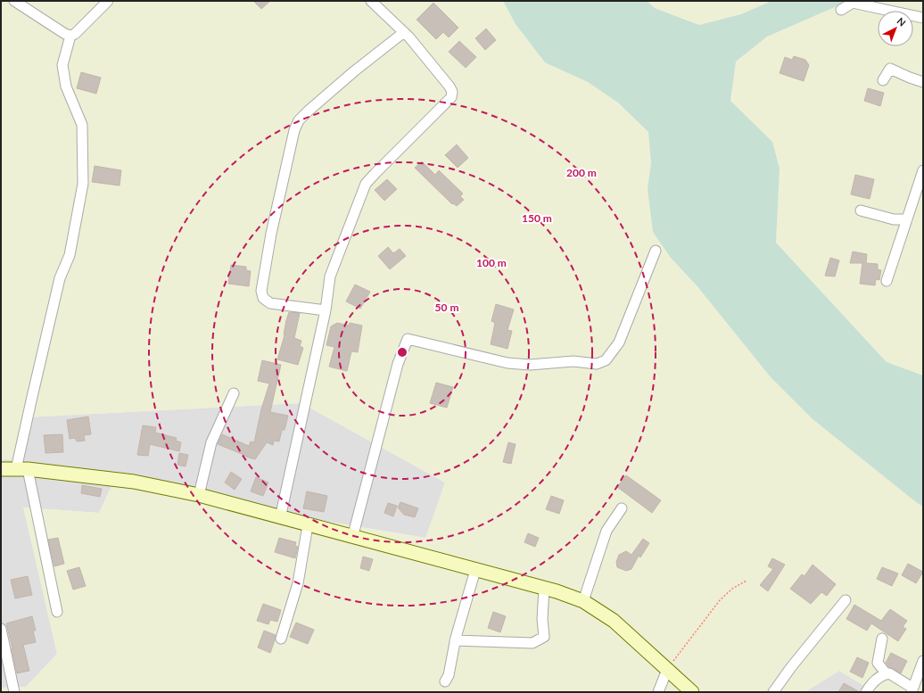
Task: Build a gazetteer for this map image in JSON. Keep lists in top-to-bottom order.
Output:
{
  "north": "top right",
  "rings": [
    "200 m",
    "150 m",
    "100 m",
    "50 m"
  ]
}
